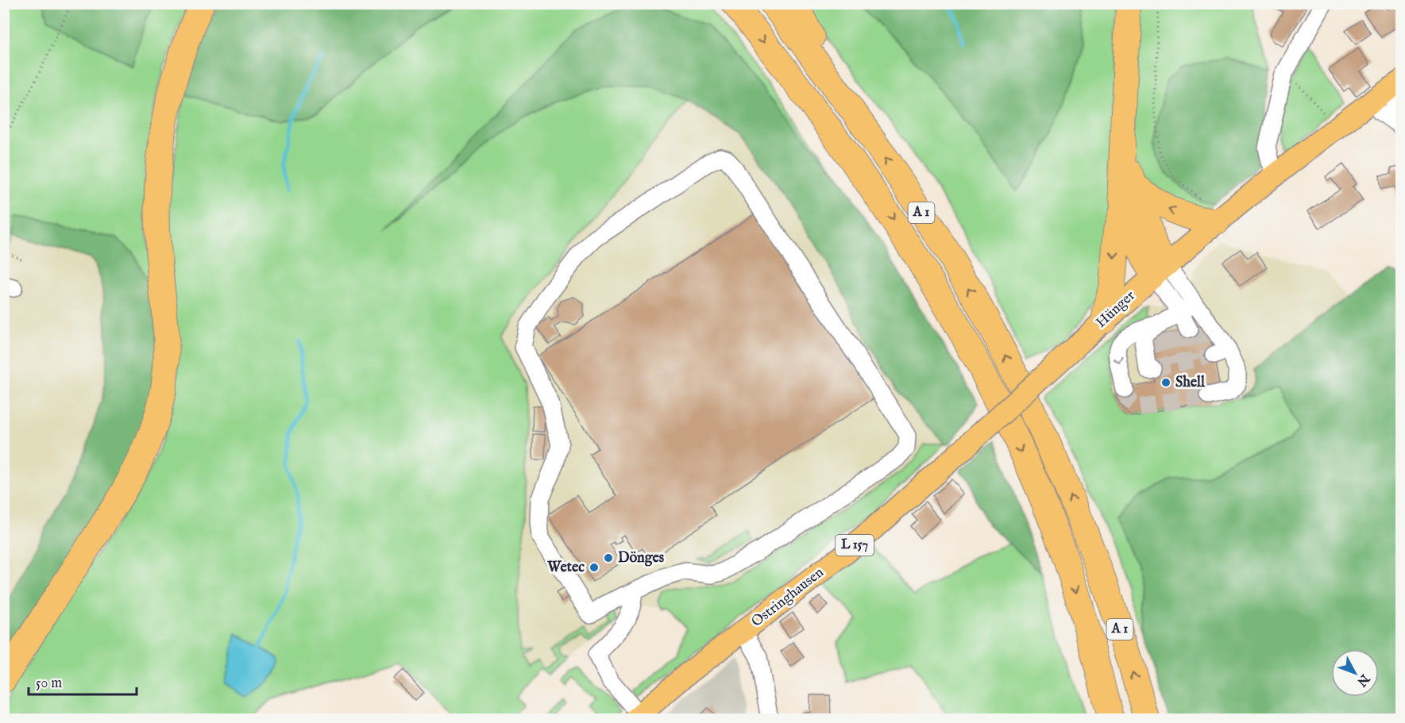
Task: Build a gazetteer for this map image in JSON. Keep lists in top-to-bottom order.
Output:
{
  "streets": {
    "highway": ["A 1"],
    "main road": ["Hünger", "L 157", "Ostringhausen"]
  },
  "crossings": [
    ["Hünger", "Ostringhausen"]
  ],
  "places": ["Shell", "Dönges", "Wetec"],
  "scale_bar": "50 m",
  "north": "bottom right"
}
